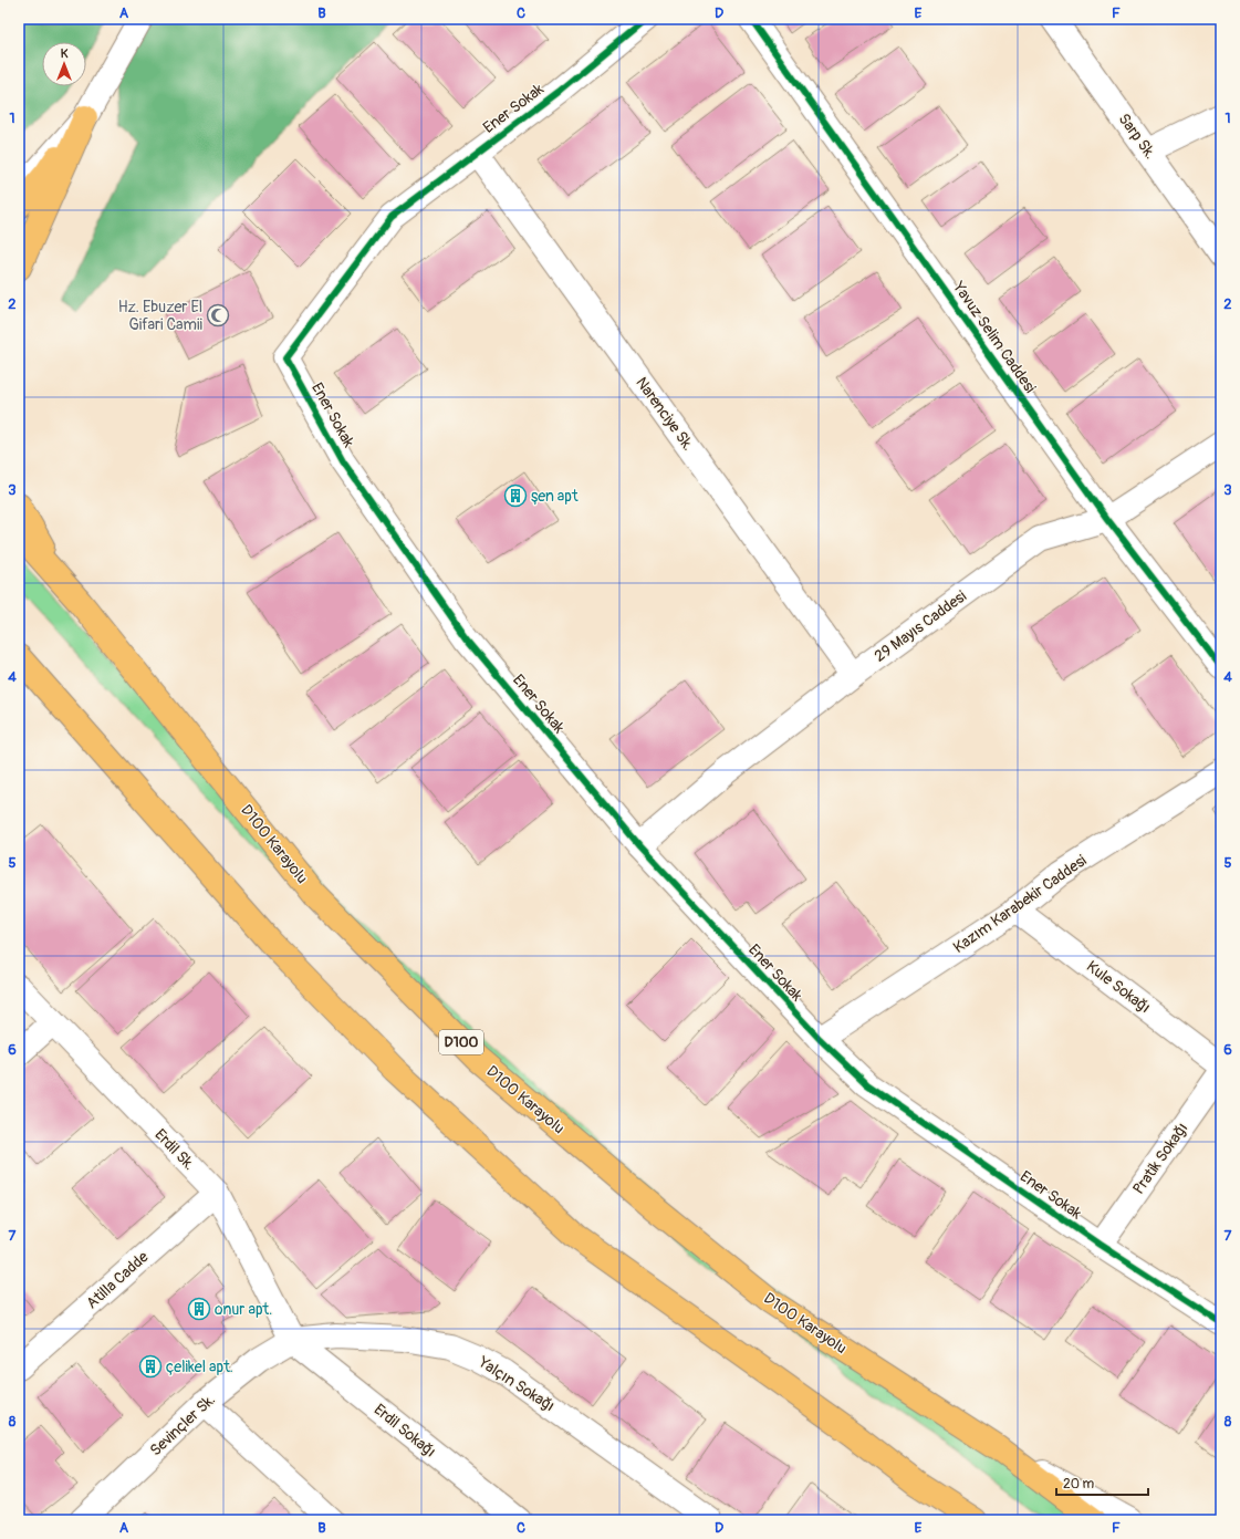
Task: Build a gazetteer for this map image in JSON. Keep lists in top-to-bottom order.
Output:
{
  "streets": {
    "highway": ["D100 Karayolu", "D100"],
    "street": [
      "Ener Sokak",
      "Sarp Sk.",
      "Yavuz Selim Caddesi",
      "Narenciye Sk.",
      "29 Mayıs Caddesi",
      "Kazım Karabekir Caddesi",
      "Kule Sokağı",
      "Erdil Sk.",
      "Pratik Sokağı",
      "Atilla Cadde",
      "Yalçın Sokağı",
      "Sevinçler Sk.",
      "Erdil Sokağı"
    ]
  },
  "crossings": [
    ["Ener Sokak", "Narenciye Sk."],
    ["Ener Sokak", "29 Mayıs Caddesi"],
    ["Ener Sokak", "Kazım Karabekir Caddesi"],
    ["Ener Sokak", "Pratik Sokağı"],
    ["Yavuz Selim Caddesi", "29 Mayıs Caddesi"],
    ["Narenciye Sk.", "29 Mayıs Caddesi"],
    ["Kazım Karabekir Caddesi", "Kule Sokağı"],
    ["Erdil Sk.", "Atilla Cadde"],
    ["Erdil Sk.", "Yalçın Sokağı"],
    ["Erdil Sk.", "Sevinçler Sk."],
    ["Erdil Sk.", "Erdil Sokağı"],
    ["Yalçın Sokağı", "Sevinçler Sk."],
    ["Yalçın Sokağı", "Erdil Sokağı"],
    ["Sevinçler Sk.", "Erdil Sokağı"]
  ],
  "places": {
    "mosque": ["Hz. Ebuzer El Gifari Camii"],
    "building": ["şen apt", "onur apt.", "çelikel apt."]
  },
  "scale_bar": "20 m",
  "north": "top",
  "grid": {
    "columns": [
      "A",
      "B",
      "C",
      "D",
      "E",
      "F"
    ],
    "rows": [
      "1",
      "2",
      "3",
      "4",
      "5",
      "6",
      "7",
      "8"
    ]
  }
}
